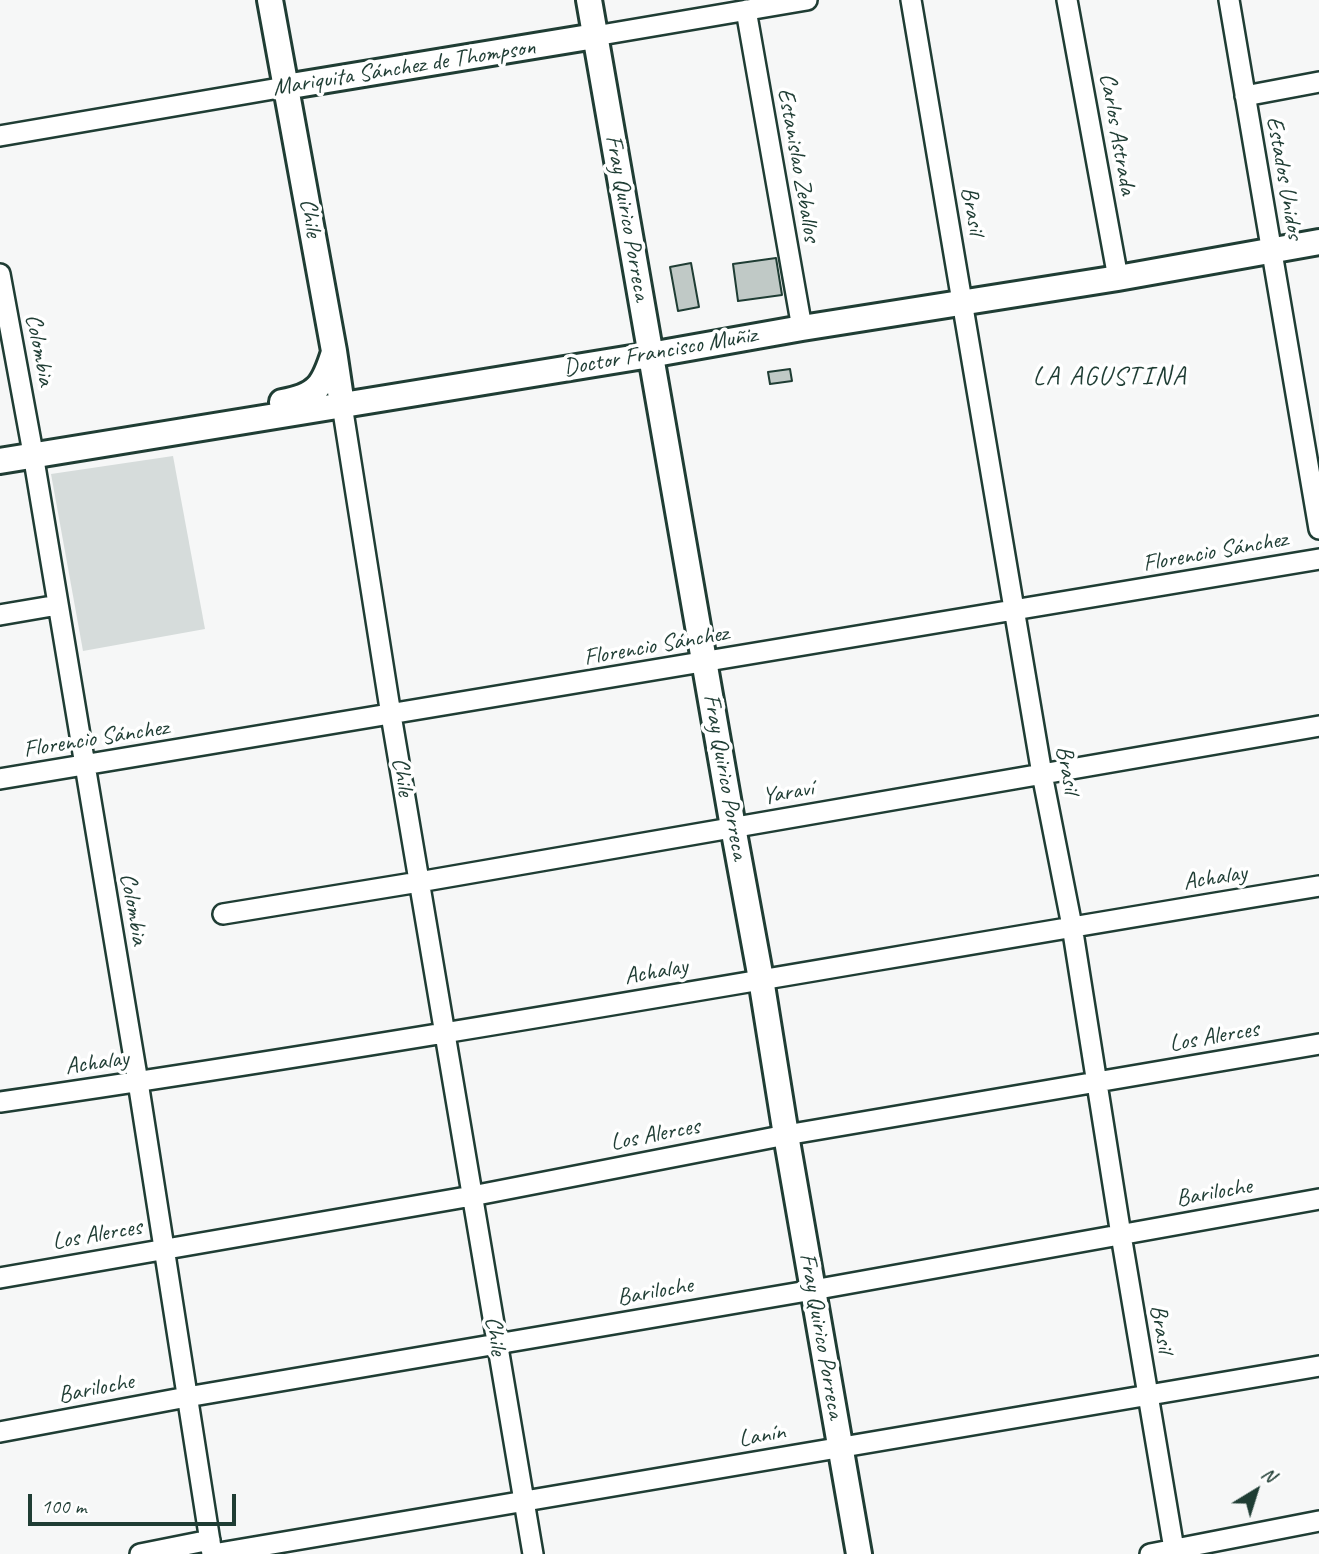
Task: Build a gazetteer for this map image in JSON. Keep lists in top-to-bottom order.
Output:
{
  "streets": {
    "main road": [
      "Mariquita Sánchez de Thompson",
      "Chile",
      "Fray Quirico Porreca",
      "Doctor Francisco Muñiz"
    ],
    "street": [
      "Carlos Astrada",
      "Estanislao Zeballos",
      "Estados Unidos",
      "Brasil",
      "Colombia",
      "Florencio Sánchez",
      "Yaraví",
      "Achalay",
      "Los Alerces",
      "Bariloche",
      "Lanín"
    ]
  },
  "crossings": [
    ["Mariquita Sánchez de Thompson", "Estanislao Zeballos"],
    ["Mariquita Sánchez de Thompson", "Chile"],
    ["Mariquita Sánchez de Thompson", "Fray Quirico Porreca"],
    ["Carlos Astrada", "Doctor Francisco Muñiz"],
    ["Estanislao Zeballos", "Doctor Francisco Muñiz"],
    ["Estados Unidos", "Doctor Francisco Muñiz"],
    ["Brasil", "Doctor Francisco Muñiz"],
    ["Brasil", "Florencio Sánchez"],
    ["Brasil", "Yaraví"],
    ["Brasil", "Achalay"],
    ["Brasil", "Los Alerces"],
    ["Brasil", "Bariloche"],
    ["Brasil", "Lanín"],
    ["Chile", "Doctor Francisco Muñiz"],
    ["Chile", "Florencio Sánchez"],
    ["Chile", "Yaraví"],
    ["Chile", "Achalay"],
    ["Chile", "Los Alerces"],
    ["Chile", "Bariloche"],
    ["Chile", "Lanín"],
    ["Fray Quirico Porreca", "Doctor Francisco Muñiz"],
    ["Fray Quirico Porreca", "Florencio Sánchez"],
    ["Fray Quirico Porreca", "Yaraví"],
    ["Fray Quirico Porreca", "Achalay"],
    ["Fray Quirico Porreca", "Los Alerces"],
    ["Fray Quirico Porreca", "Bariloche"],
    ["Fray Quirico Porreca", "Lanín"],
    ["Colombia", "Doctor Francisco Muñiz"],
    ["Colombia", "Florencio Sánchez"],
    ["Colombia", "Achalay"],
    ["Colombia", "Los Alerces"],
    ["Colombia", "Bariloche"],
    ["Colombia", "Lanín"]
  ],
  "districts": ["LA AGUSTINA"],
  "scale_bar": "100 m",
  "north": "top right"
}
